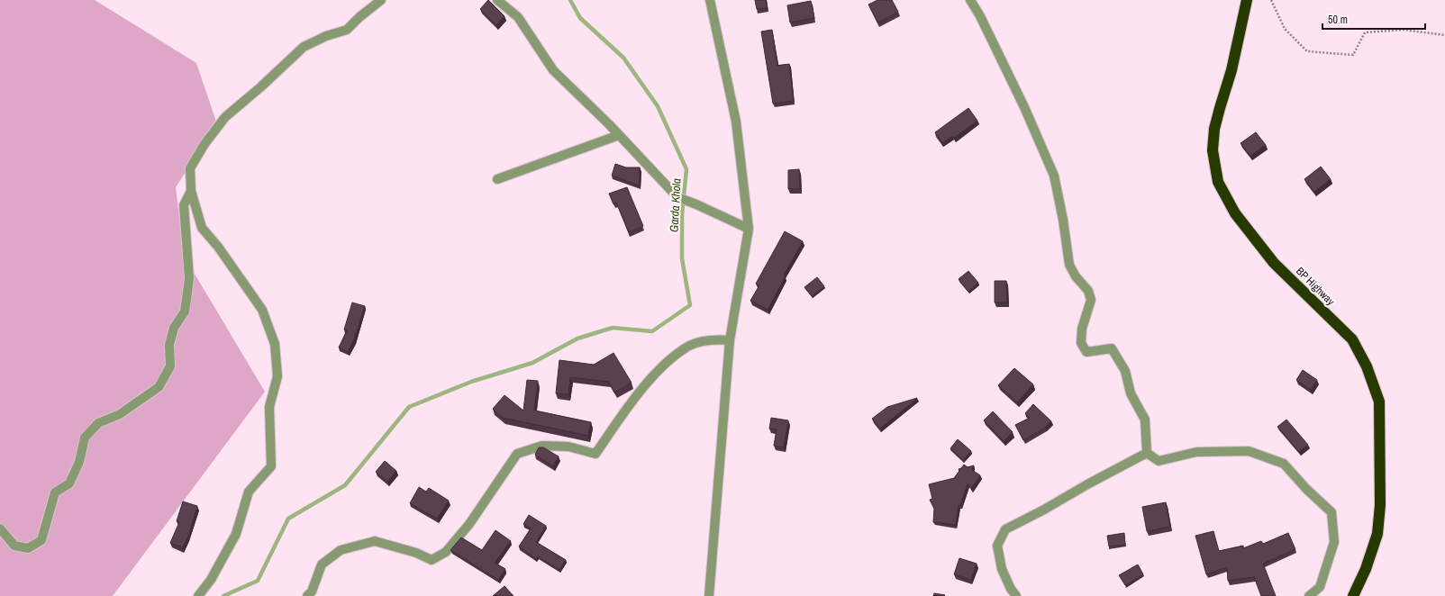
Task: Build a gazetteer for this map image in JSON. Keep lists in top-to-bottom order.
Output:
{
  "streets": {
    "highway": ["BP Highway"]
  },
  "water": ["Garda Khola"],
  "scale_bar": "50 m"
}
